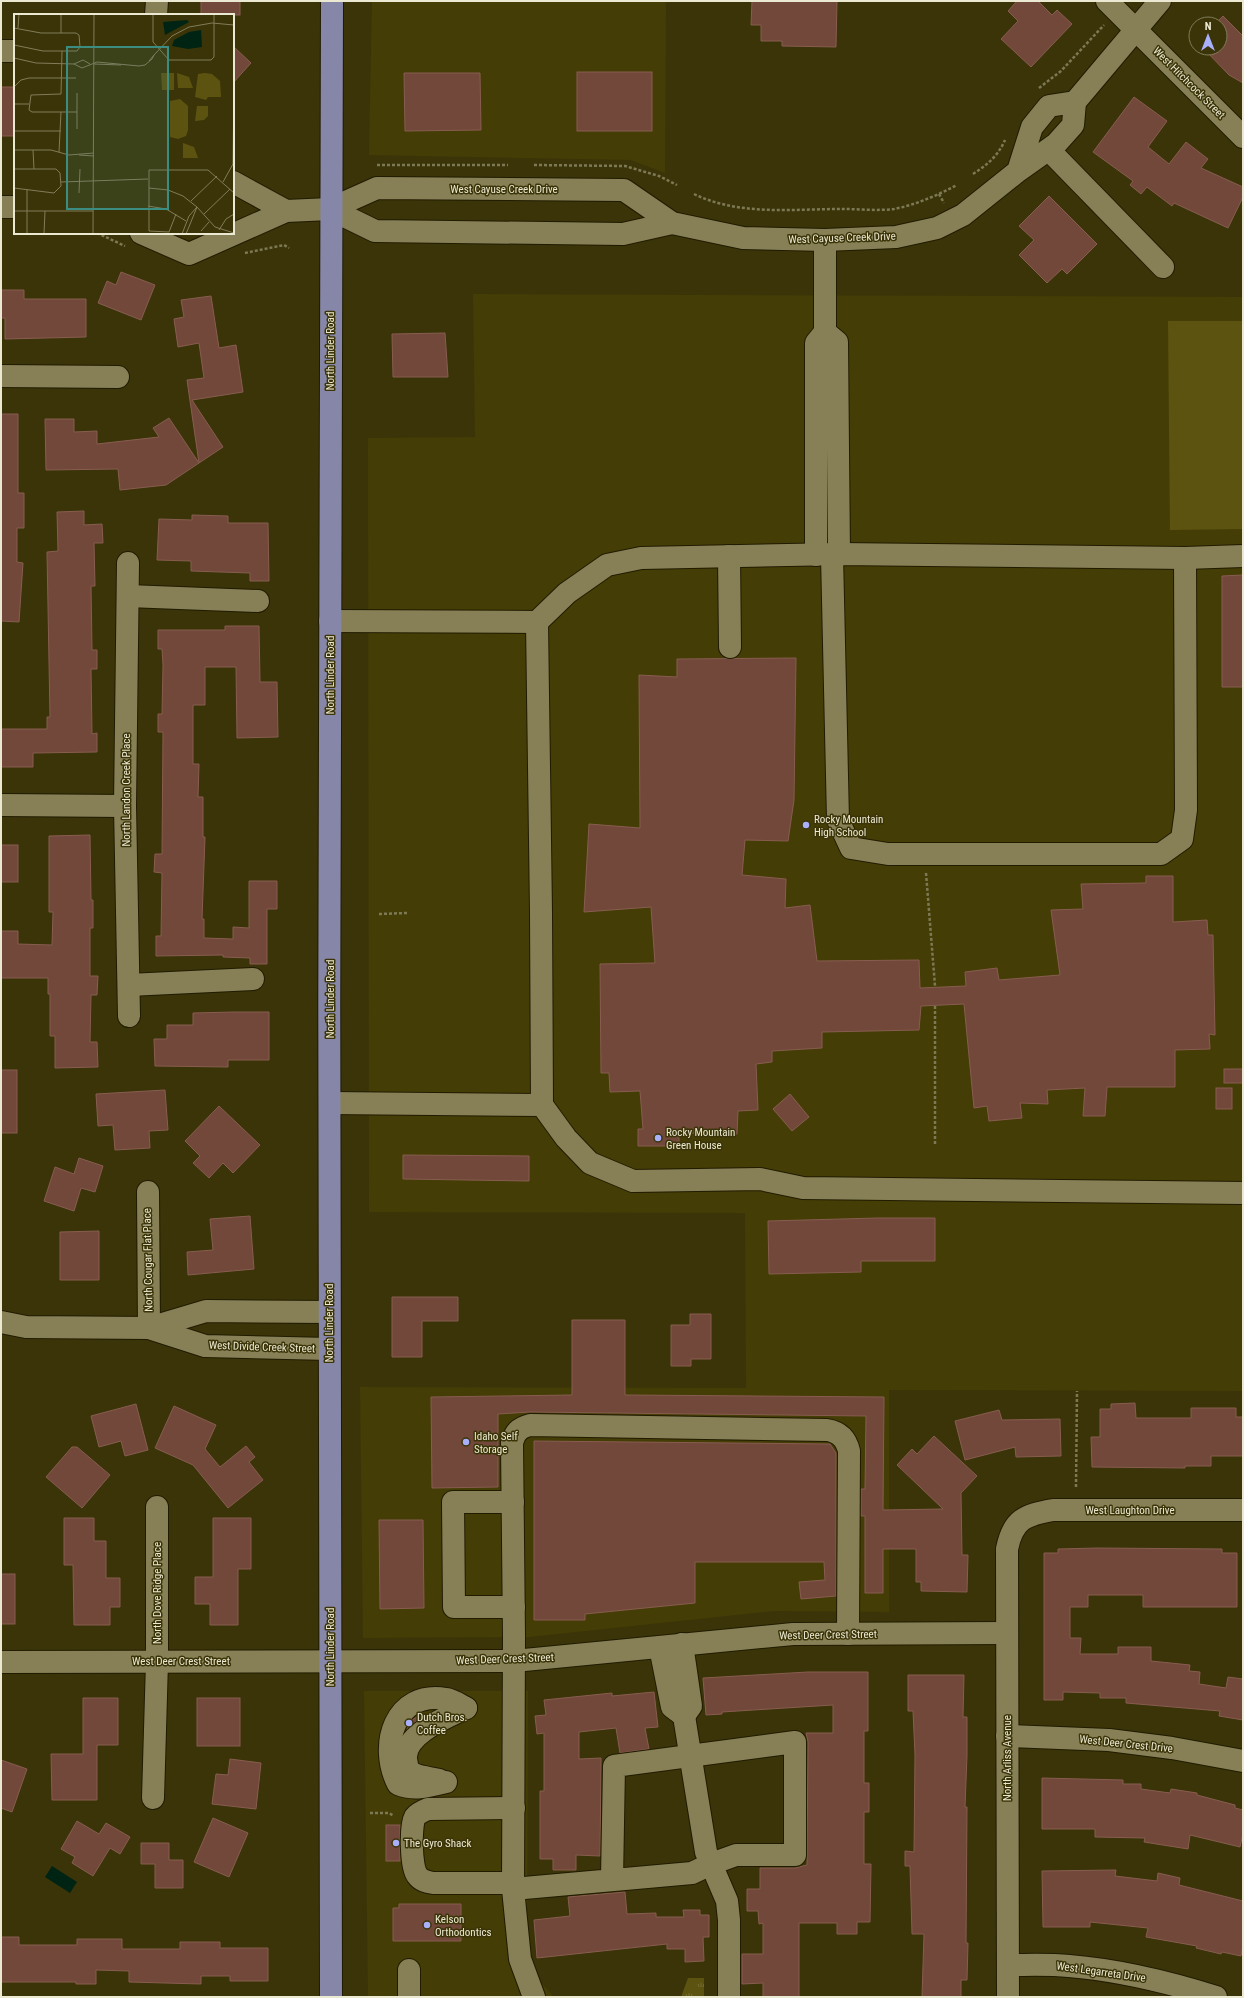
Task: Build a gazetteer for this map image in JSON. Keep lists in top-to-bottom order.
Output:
{
  "streets": {
    "main road": ["North Linder Road"],
    "street": [
      "West Hitchcock Street",
      "West Cayuse Creek Drive",
      "North Landon Creek Place",
      "North Cougar Flat Place",
      "West Divide Creek Street",
      "West Laughton Drive",
      "North Dove Ridge Place",
      "West Deer Crest Street",
      "West Deer Crest Drive",
      "North Arliss Avenue",
      "West Legarreta Drive"
    ]
  },
  "crossings": [
    ["West Cayuse Creek Drive", "North Linder Road"],
    ["North Linder Road", "West Divide Creek Street"],
    ["North Linder Road", "West Deer Crest Street"],
    ["North Cougar Flat Place", "West Divide Creek Street"],
    ["West Laughton Drive", "North Arliss Avenue"],
    ["North Dove Ridge Place", "West Deer Crest Street"],
    ["West Deer Crest Street", "North Arliss Avenue"],
    ["West Deer Crest Drive", "North Arliss Avenue"],
    ["North Arliss Avenue", "West Legarreta Drive"]
  ],
  "places": [
    "Rocky Mountain High School",
    "Rocky Mountain Green House",
    "Idaho Self Storage",
    "Dutch Bros. Coffee",
    "The Gyro Shack",
    "Kelson Orthodontics"
  ],
  "north": "top"
}
